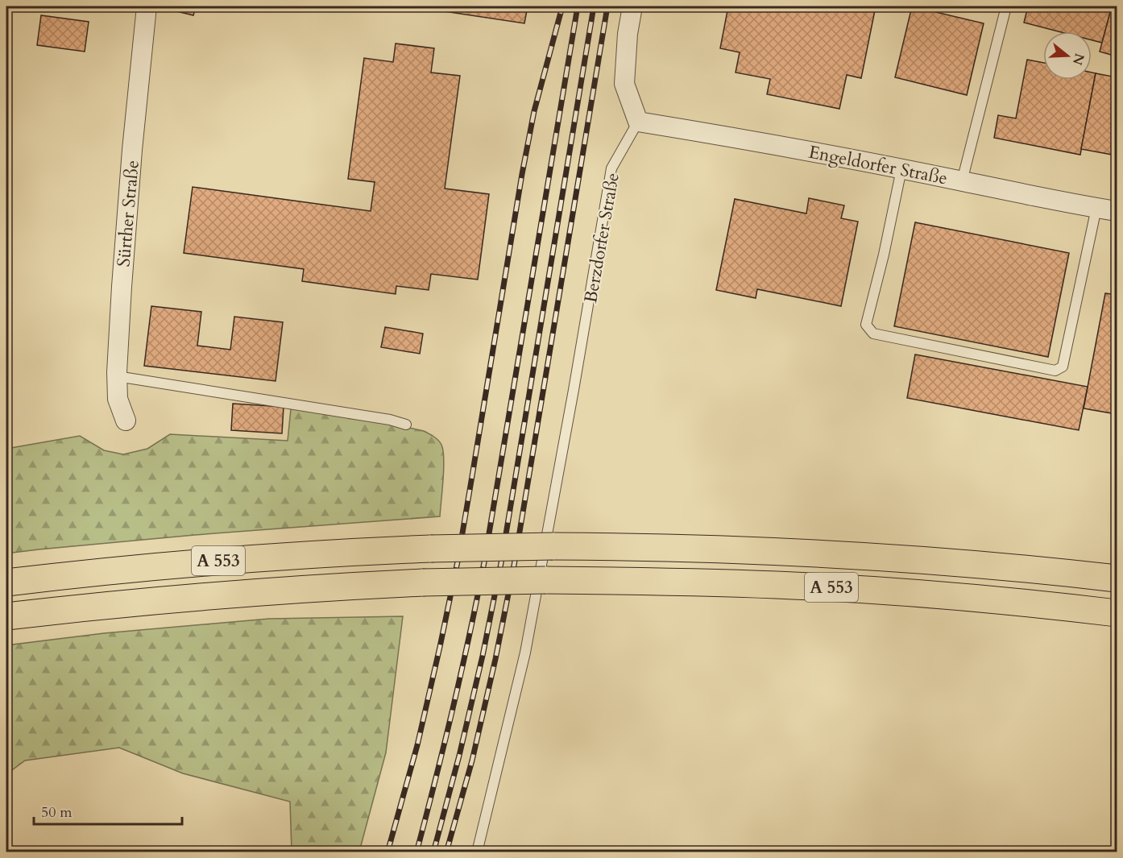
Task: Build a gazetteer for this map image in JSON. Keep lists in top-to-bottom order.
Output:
{
  "streets": {
    "highway": ["A 553"],
    "street": ["Engeldorfer Straße", "Sürther Straße"],
    "lane": ["Berzdorfer Straße"]
  },
  "crossings": [
    ["Engeldorfer Straße", "Berzdorfer Straße"]
  ],
  "scale_bar": "50 m",
  "north": "right"
}
